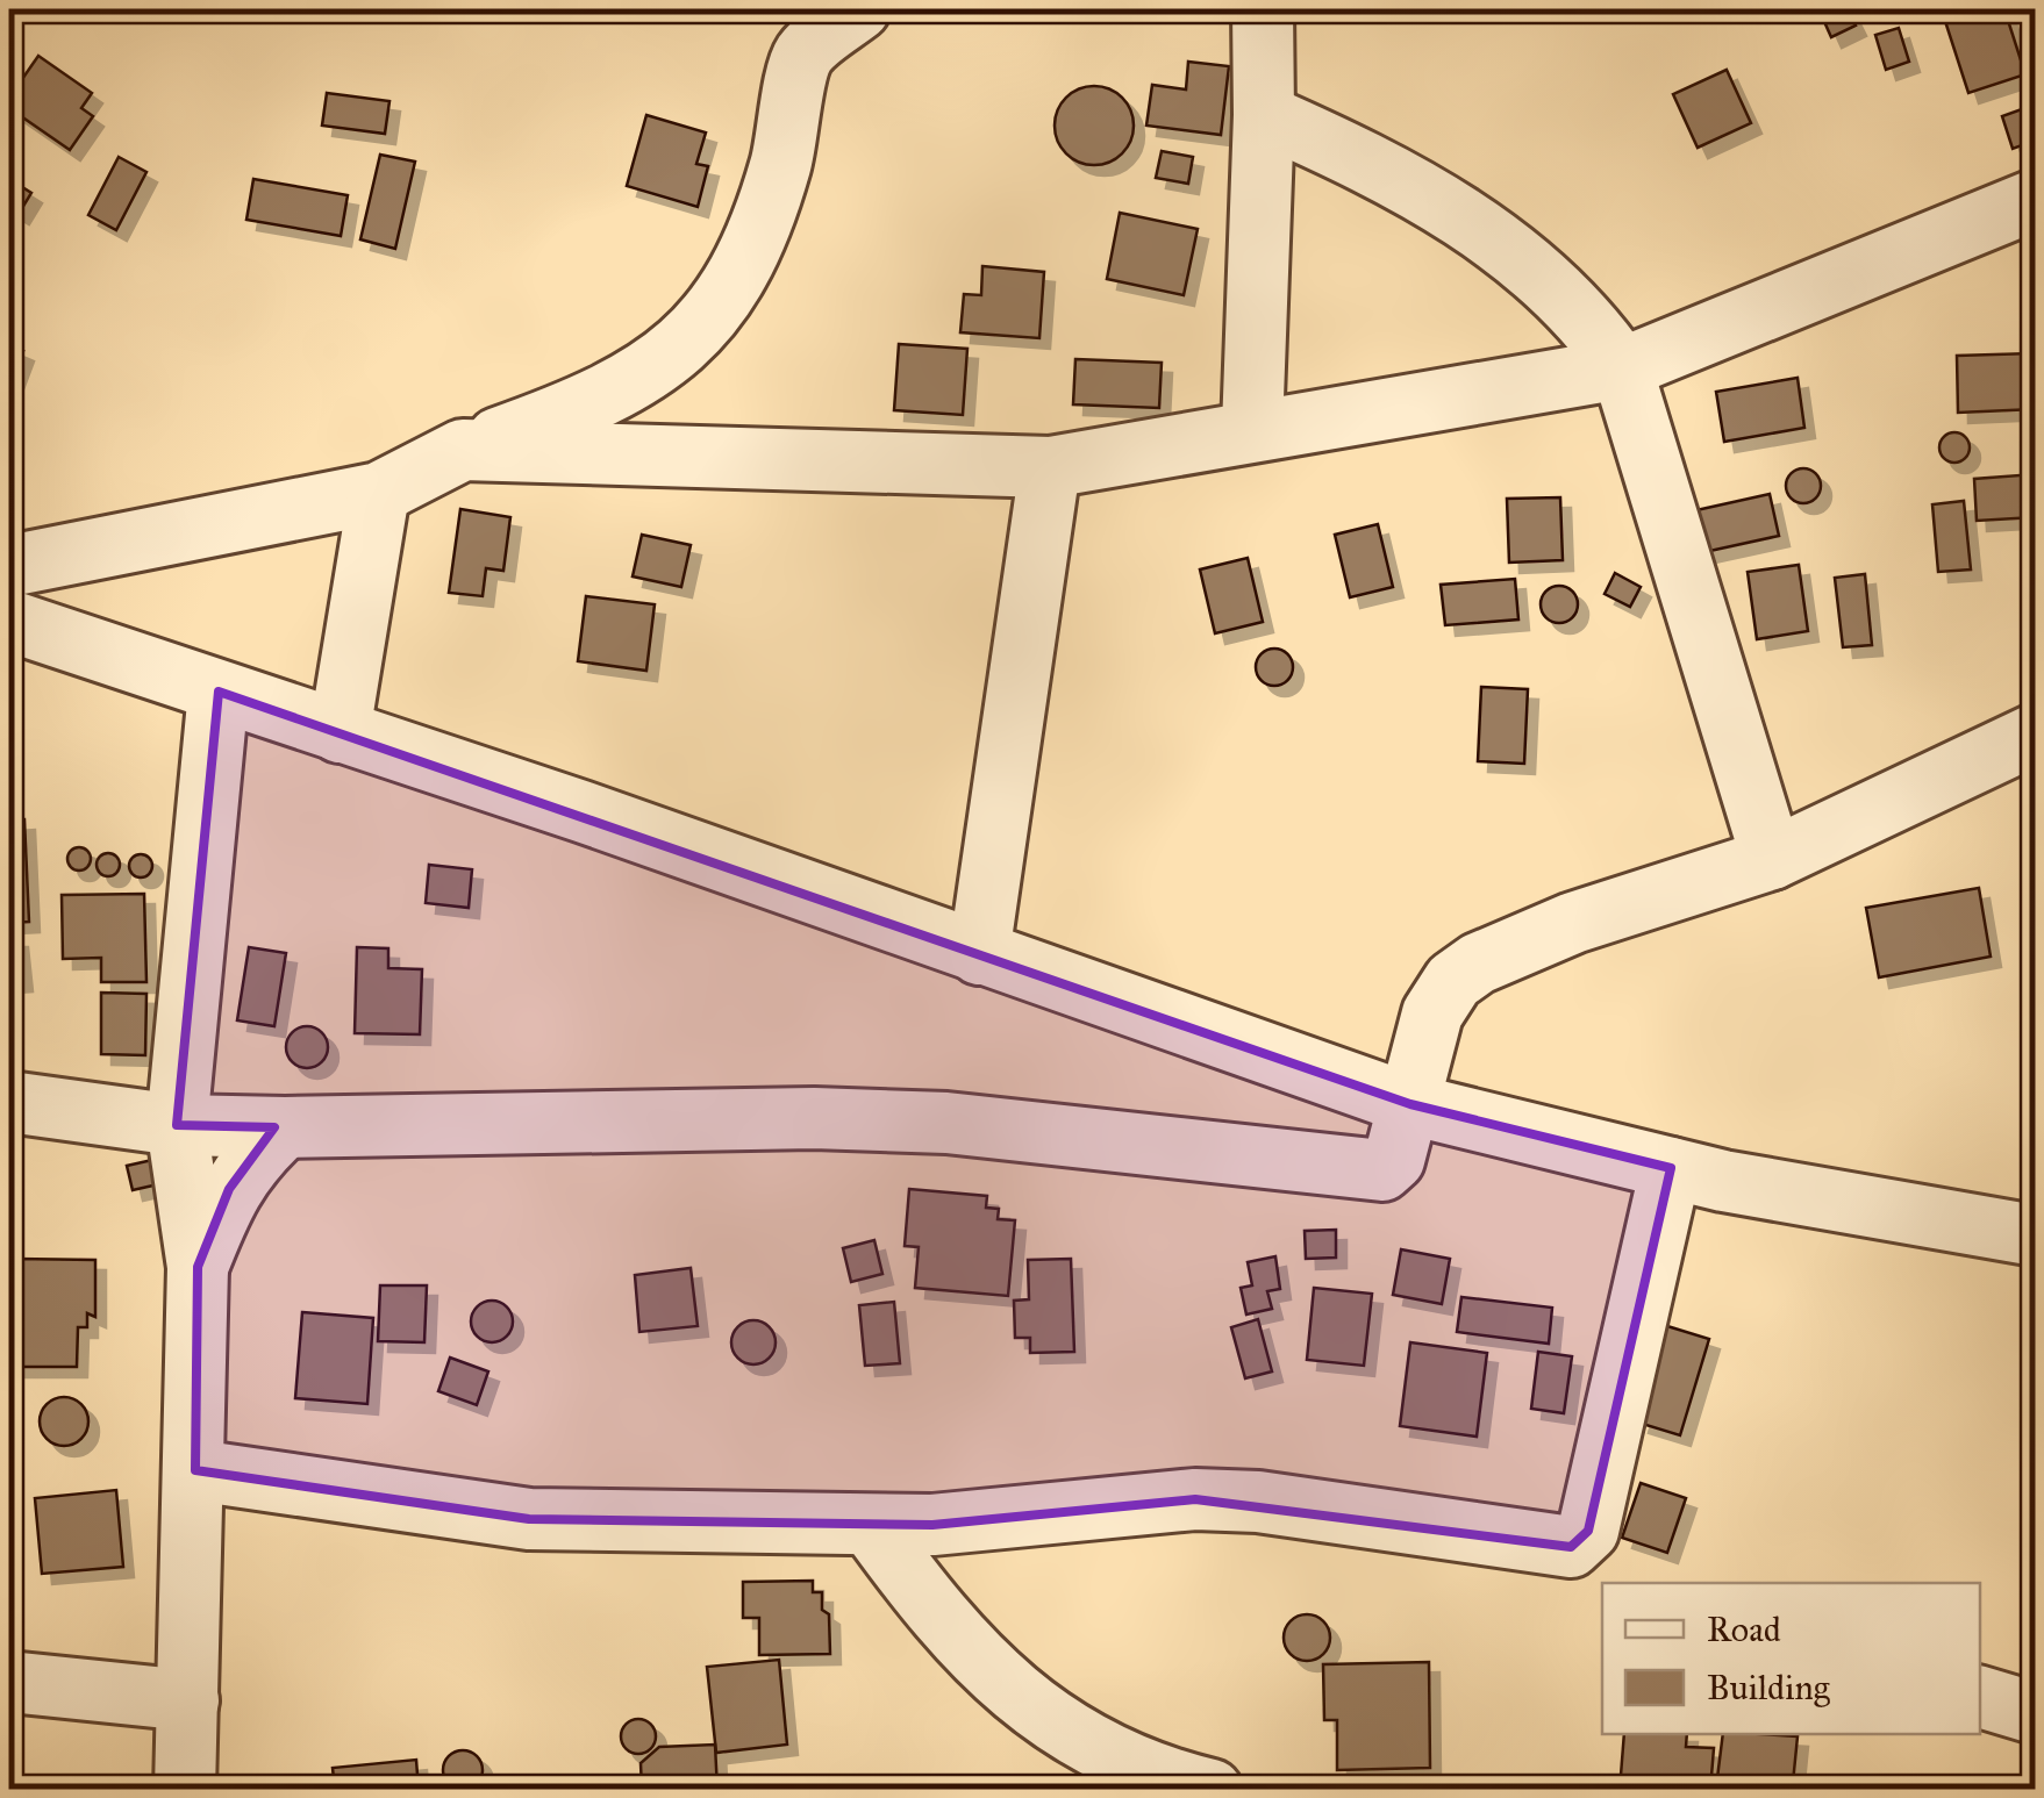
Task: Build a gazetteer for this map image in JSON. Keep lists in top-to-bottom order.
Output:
{
  "legend": ["Road", "Building"]
}
